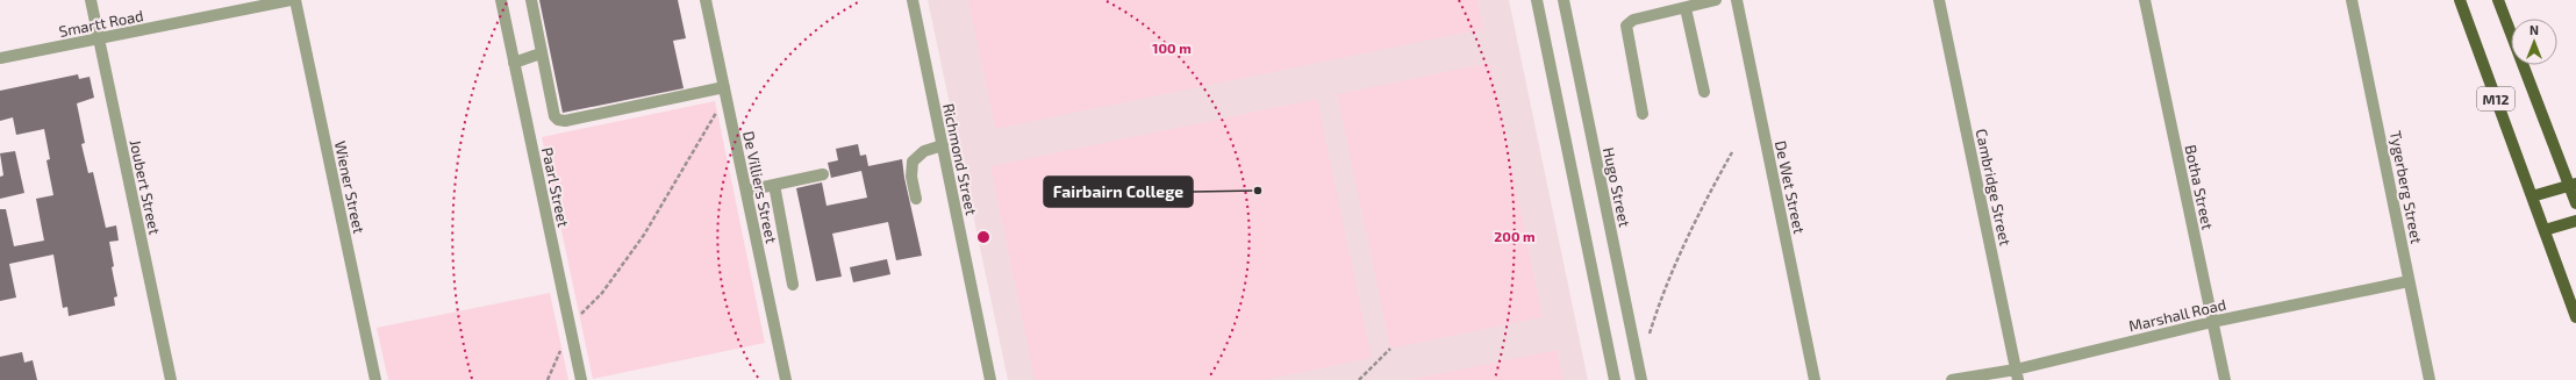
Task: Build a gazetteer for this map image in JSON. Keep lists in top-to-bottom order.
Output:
{
  "streets": {
    "main road": ["M12"],
    "street": [
      "Smartt Road",
      "Richmond Street",
      "Joubert Street",
      "Wiener Street",
      "Paarl Street",
      "De Villiers Street",
      "Hugo Street",
      "De Wet Street",
      "Cambridge Street",
      "Botha Street",
      "Tygerberg Street",
      "Marshall Road"
    ]
  },
  "crossings": [
    ["Smartt Road", "Joubert Street"],
    ["Cambridge Street", "Marshall Road"],
    ["Botha Street", "Marshall Road"],
    ["Tygerberg Street", "Marshall Road"]
  ],
  "places": ["Fairbairn College"],
  "north": "top",
  "rings": ["100 m", "200 m"]
}
